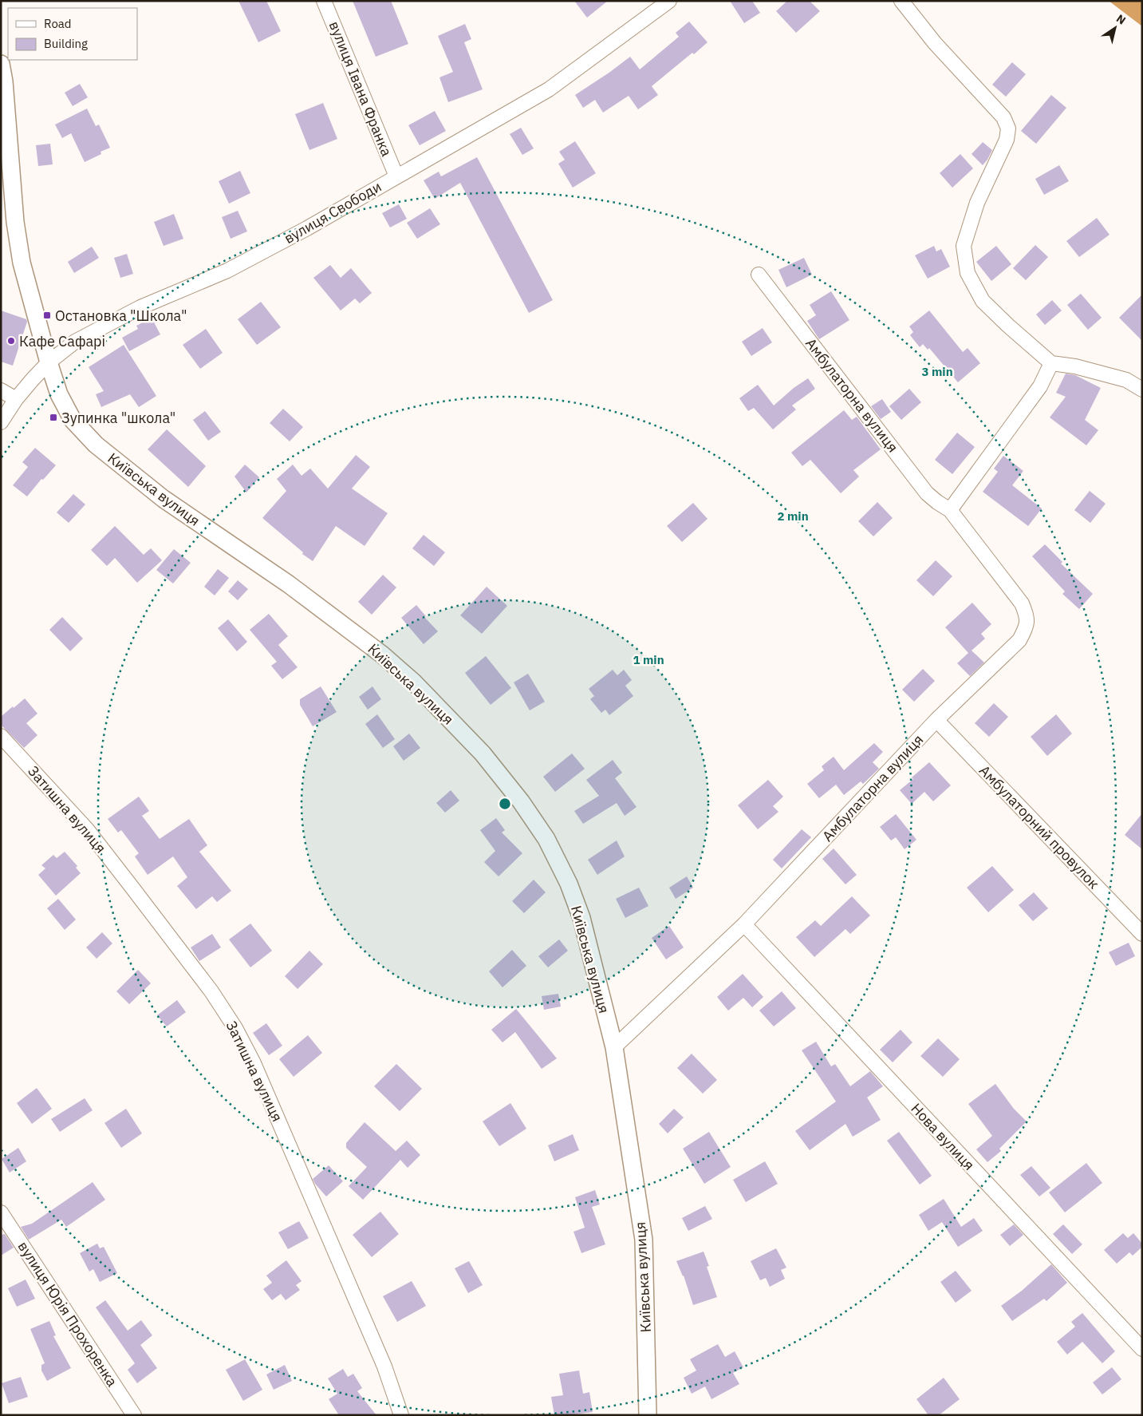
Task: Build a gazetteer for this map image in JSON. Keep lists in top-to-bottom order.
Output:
{
  "streets": {
    "street": [
      "вулиця Івана Франка",
      "вулиця Свободи",
      "Амбулаторна вулиця",
      "Київська вулиця",
      "Затишна вулиця",
      "Амбулаторний провулок",
      "Нова вулиця",
      "вулиця Юрія Прохоренка"
    ]
  },
  "crossings": [
    ["вулиця Івана Франка", "вулиця Свободи"],
    ["вулиця Свободи", "Київська вулиця"],
    ["Амбулаторна вулиця", "Київська вулиця"],
    ["Амбулаторна вулиця", "Амбулаторний провулок"],
    ["Амбулаторна вулиця", "Нова вулиця"]
  ],
  "places": {
    "transit": ["Остановка \"Школа\"", "Зупинка \"школа\""],
    "other": ["Кафе Сафарі"]
  },
  "legend": ["Road", "Building"],
  "north": "top right",
  "rings": ["3 min", "2 min", "1 min"]
}
